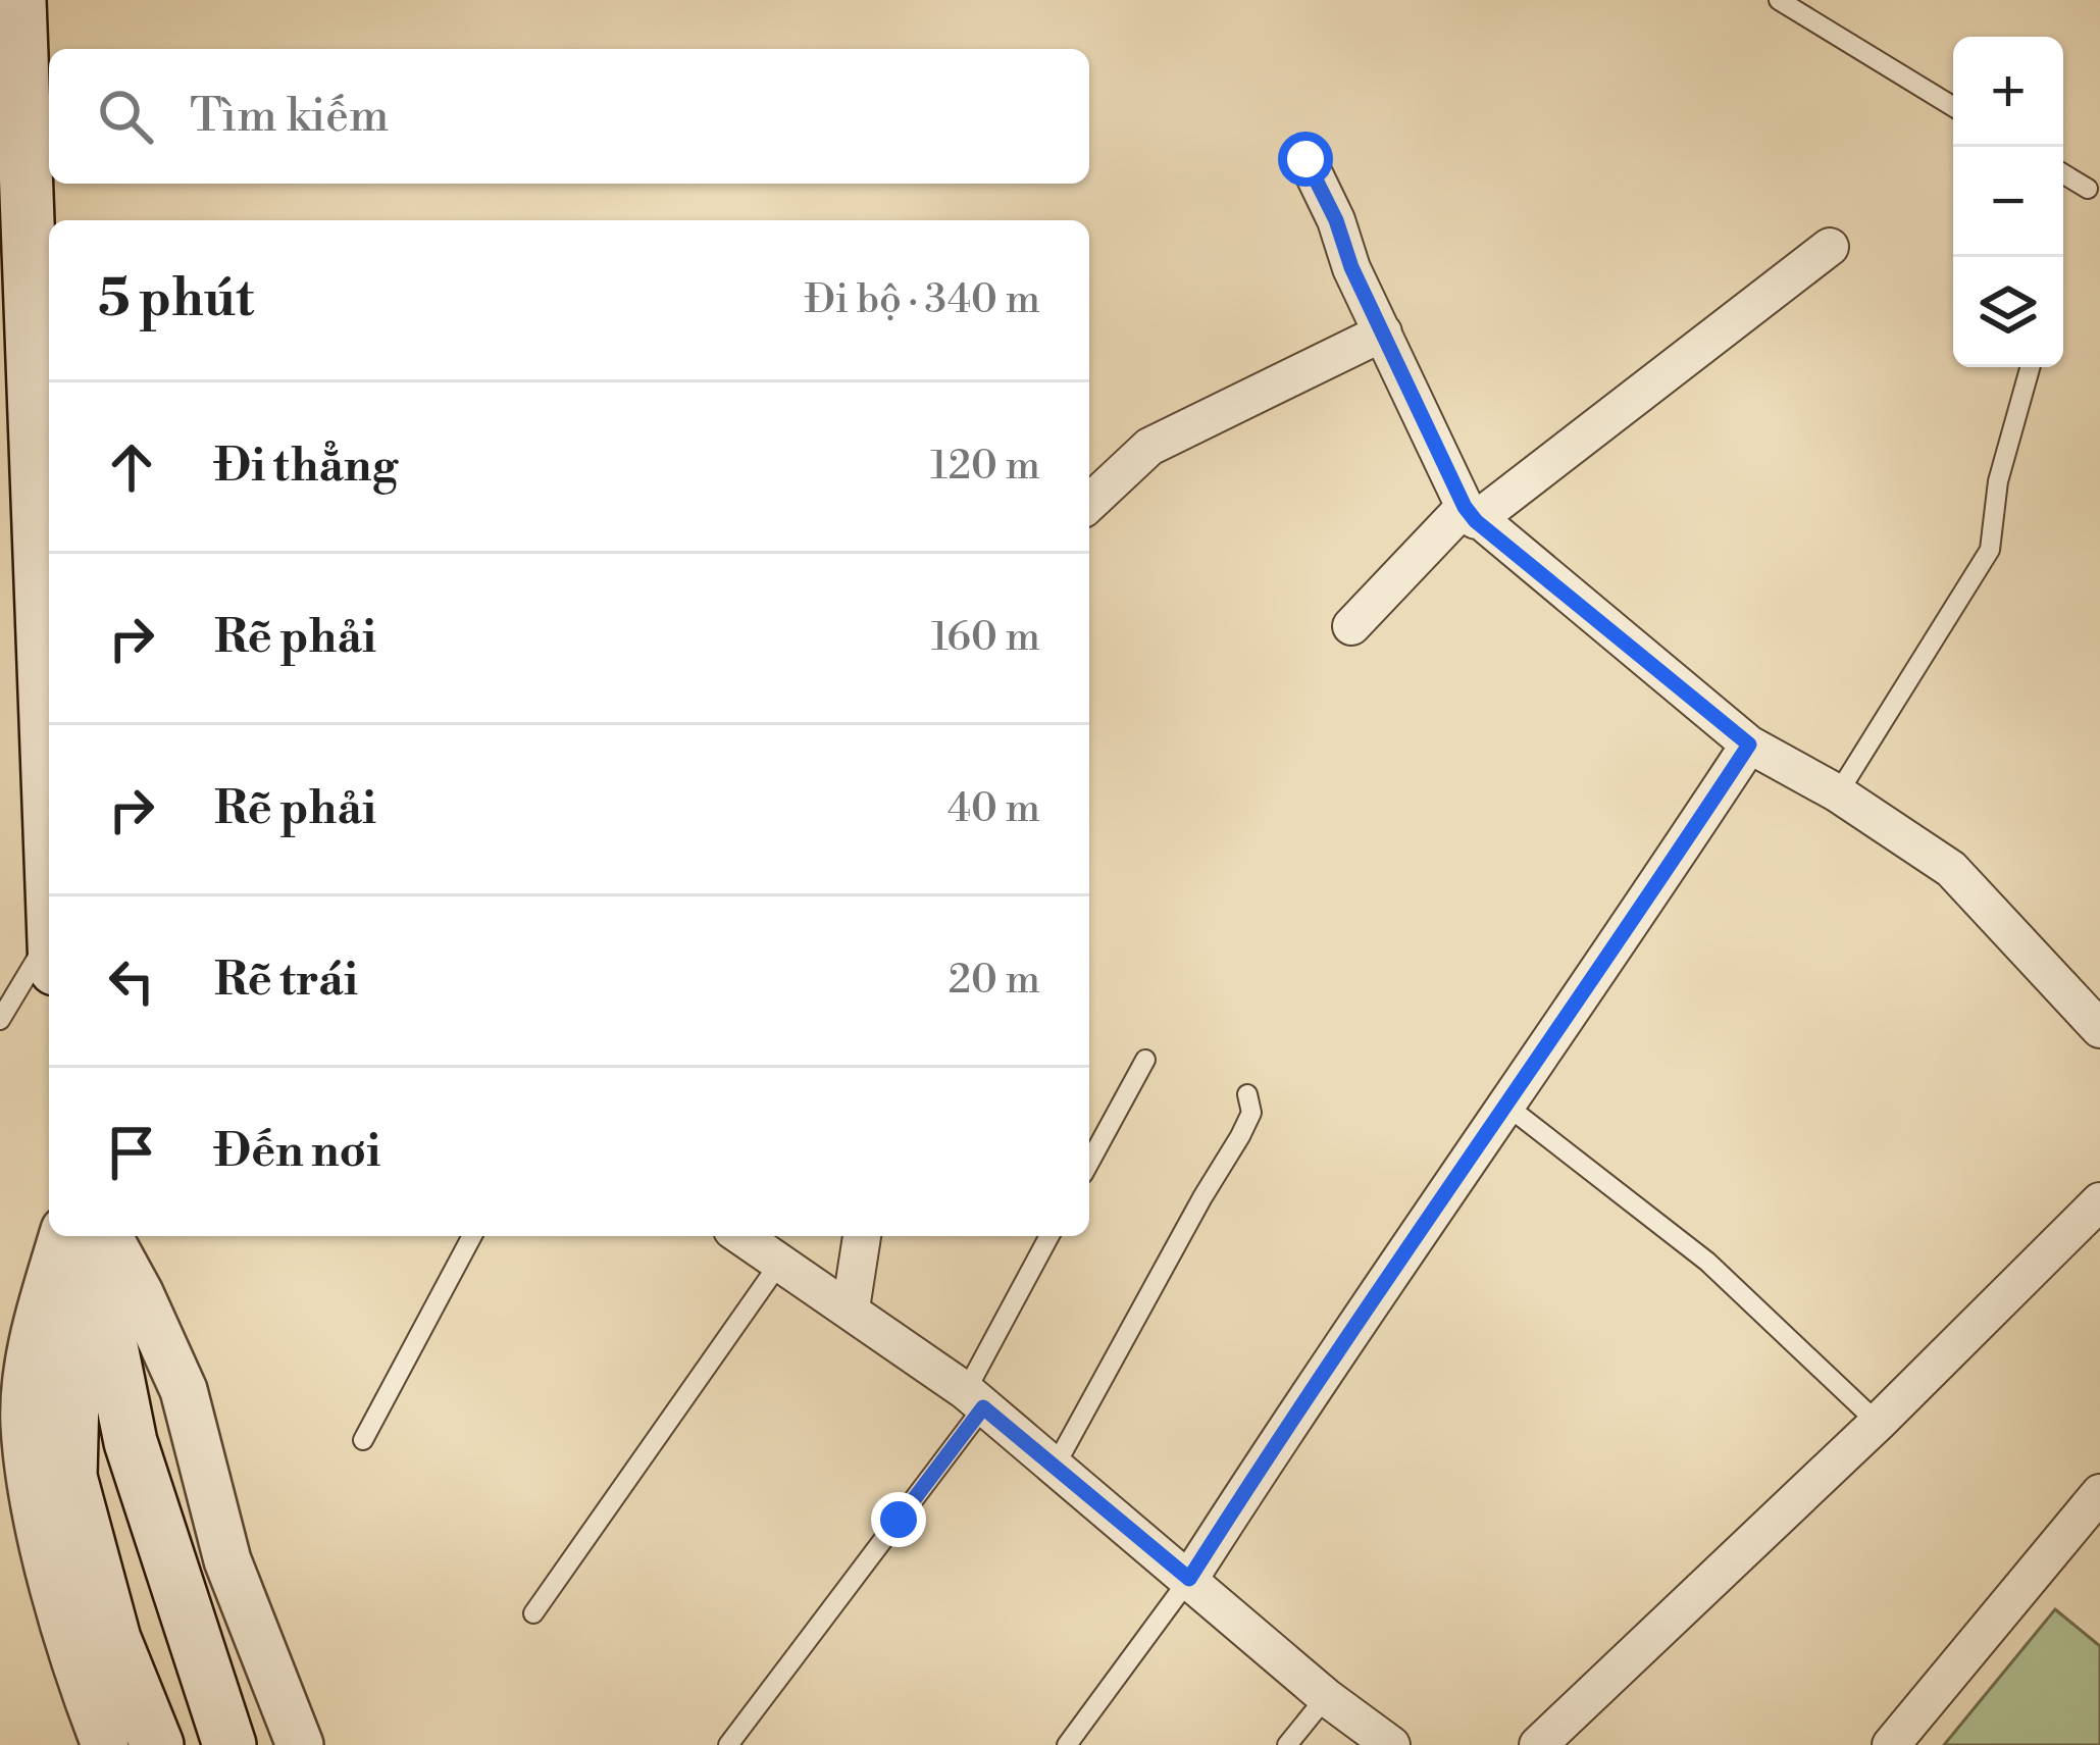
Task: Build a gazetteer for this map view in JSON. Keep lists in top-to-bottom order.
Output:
{
  "page": {
    "map_buttons": ["+", "−"],
    "search": "Tìm kiếm",
    "heading": ["5 phút", "Đi bộ · 340 m"],
    "list": [
      ["Đi thẳng", "120 m"],
      ["Rẽ phải", "160 m"],
      ["Rẽ phải", "40 m"],
      ["Rẽ trái", "20 m"],
      "Đến nơi"
    ]
  }
}
